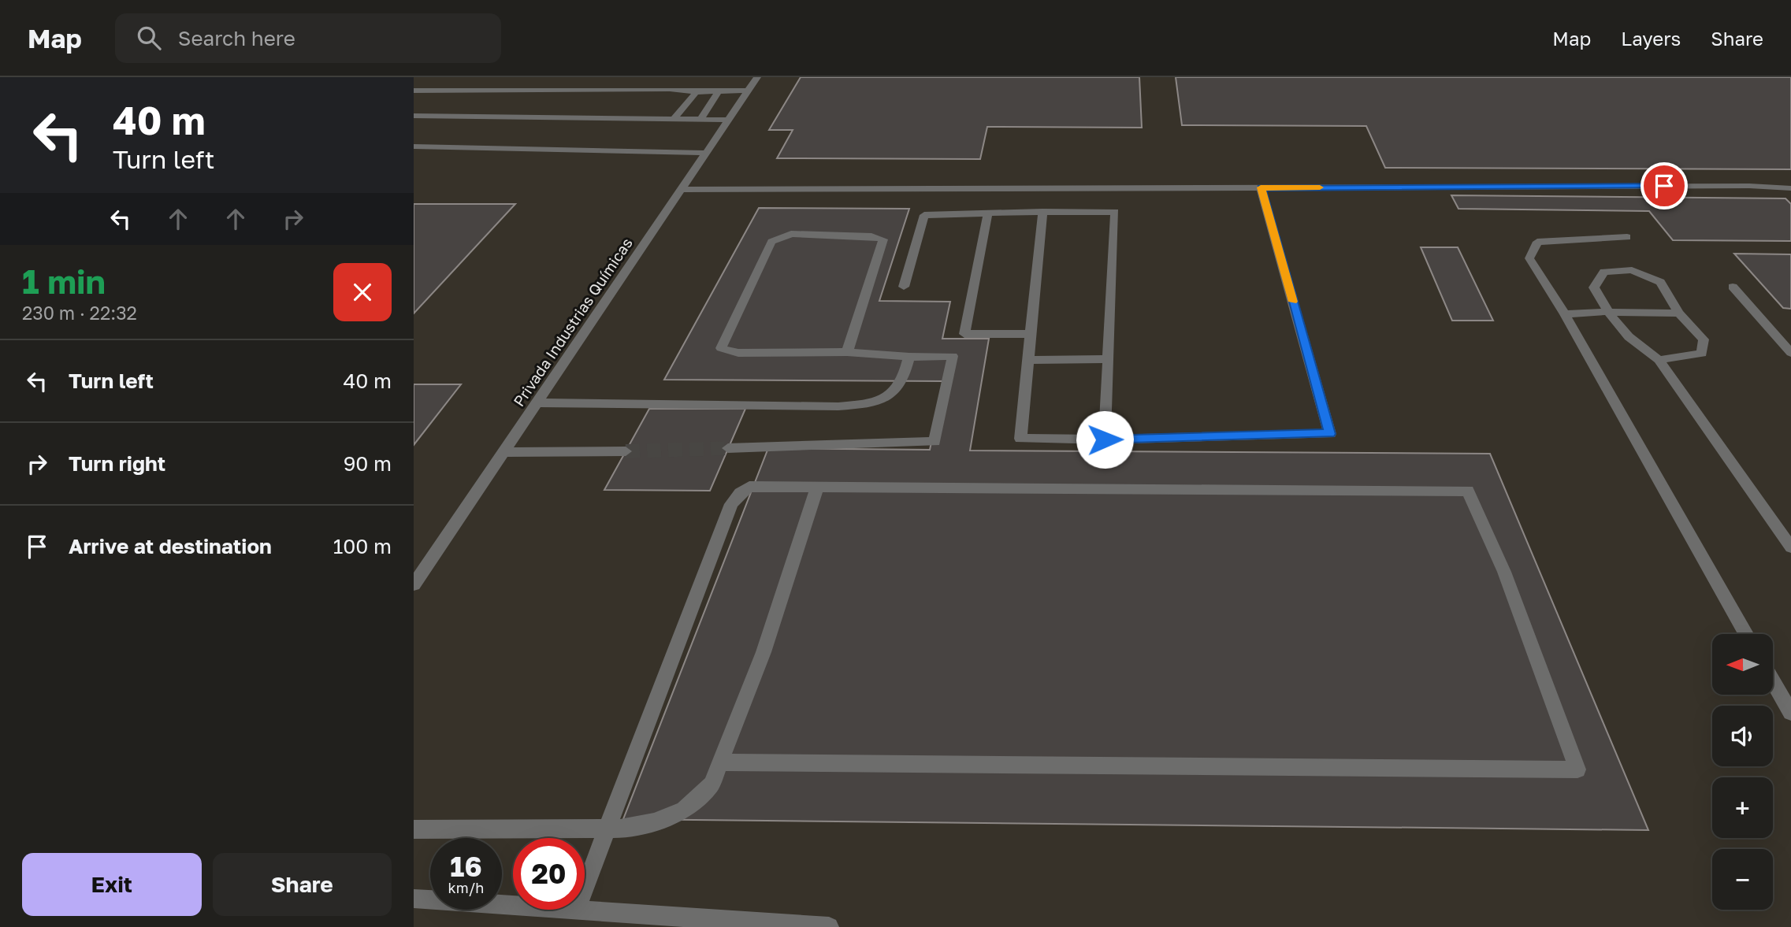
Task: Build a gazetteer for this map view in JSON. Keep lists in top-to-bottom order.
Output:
{
  "streets": {
    "street": ["Privada Industrias Químicas"]
  },
  "north": "left",
  "page": {
    "header": "Map",
    "search": "Search here",
    "nav": ["Map", "Layers", "Share"],
    "turn": ["40 m", "Turn left"],
    "heading": ["1 min", "230 m · 22:32"],
    "list": [
      {
        "name": "Turn left",
        "value": "40 m"
      },
      {
        "name": "Turn right",
        "value": "90 m"
      },
      {
        "name": "Arrive at destination",
        "value": "100 m"
      }
    ],
    "map_buttons": ["+", "−"],
    "speed": "16 km/h",
    "limit": "20",
    "buttons": ["Exit", "Share"]
  }
}
